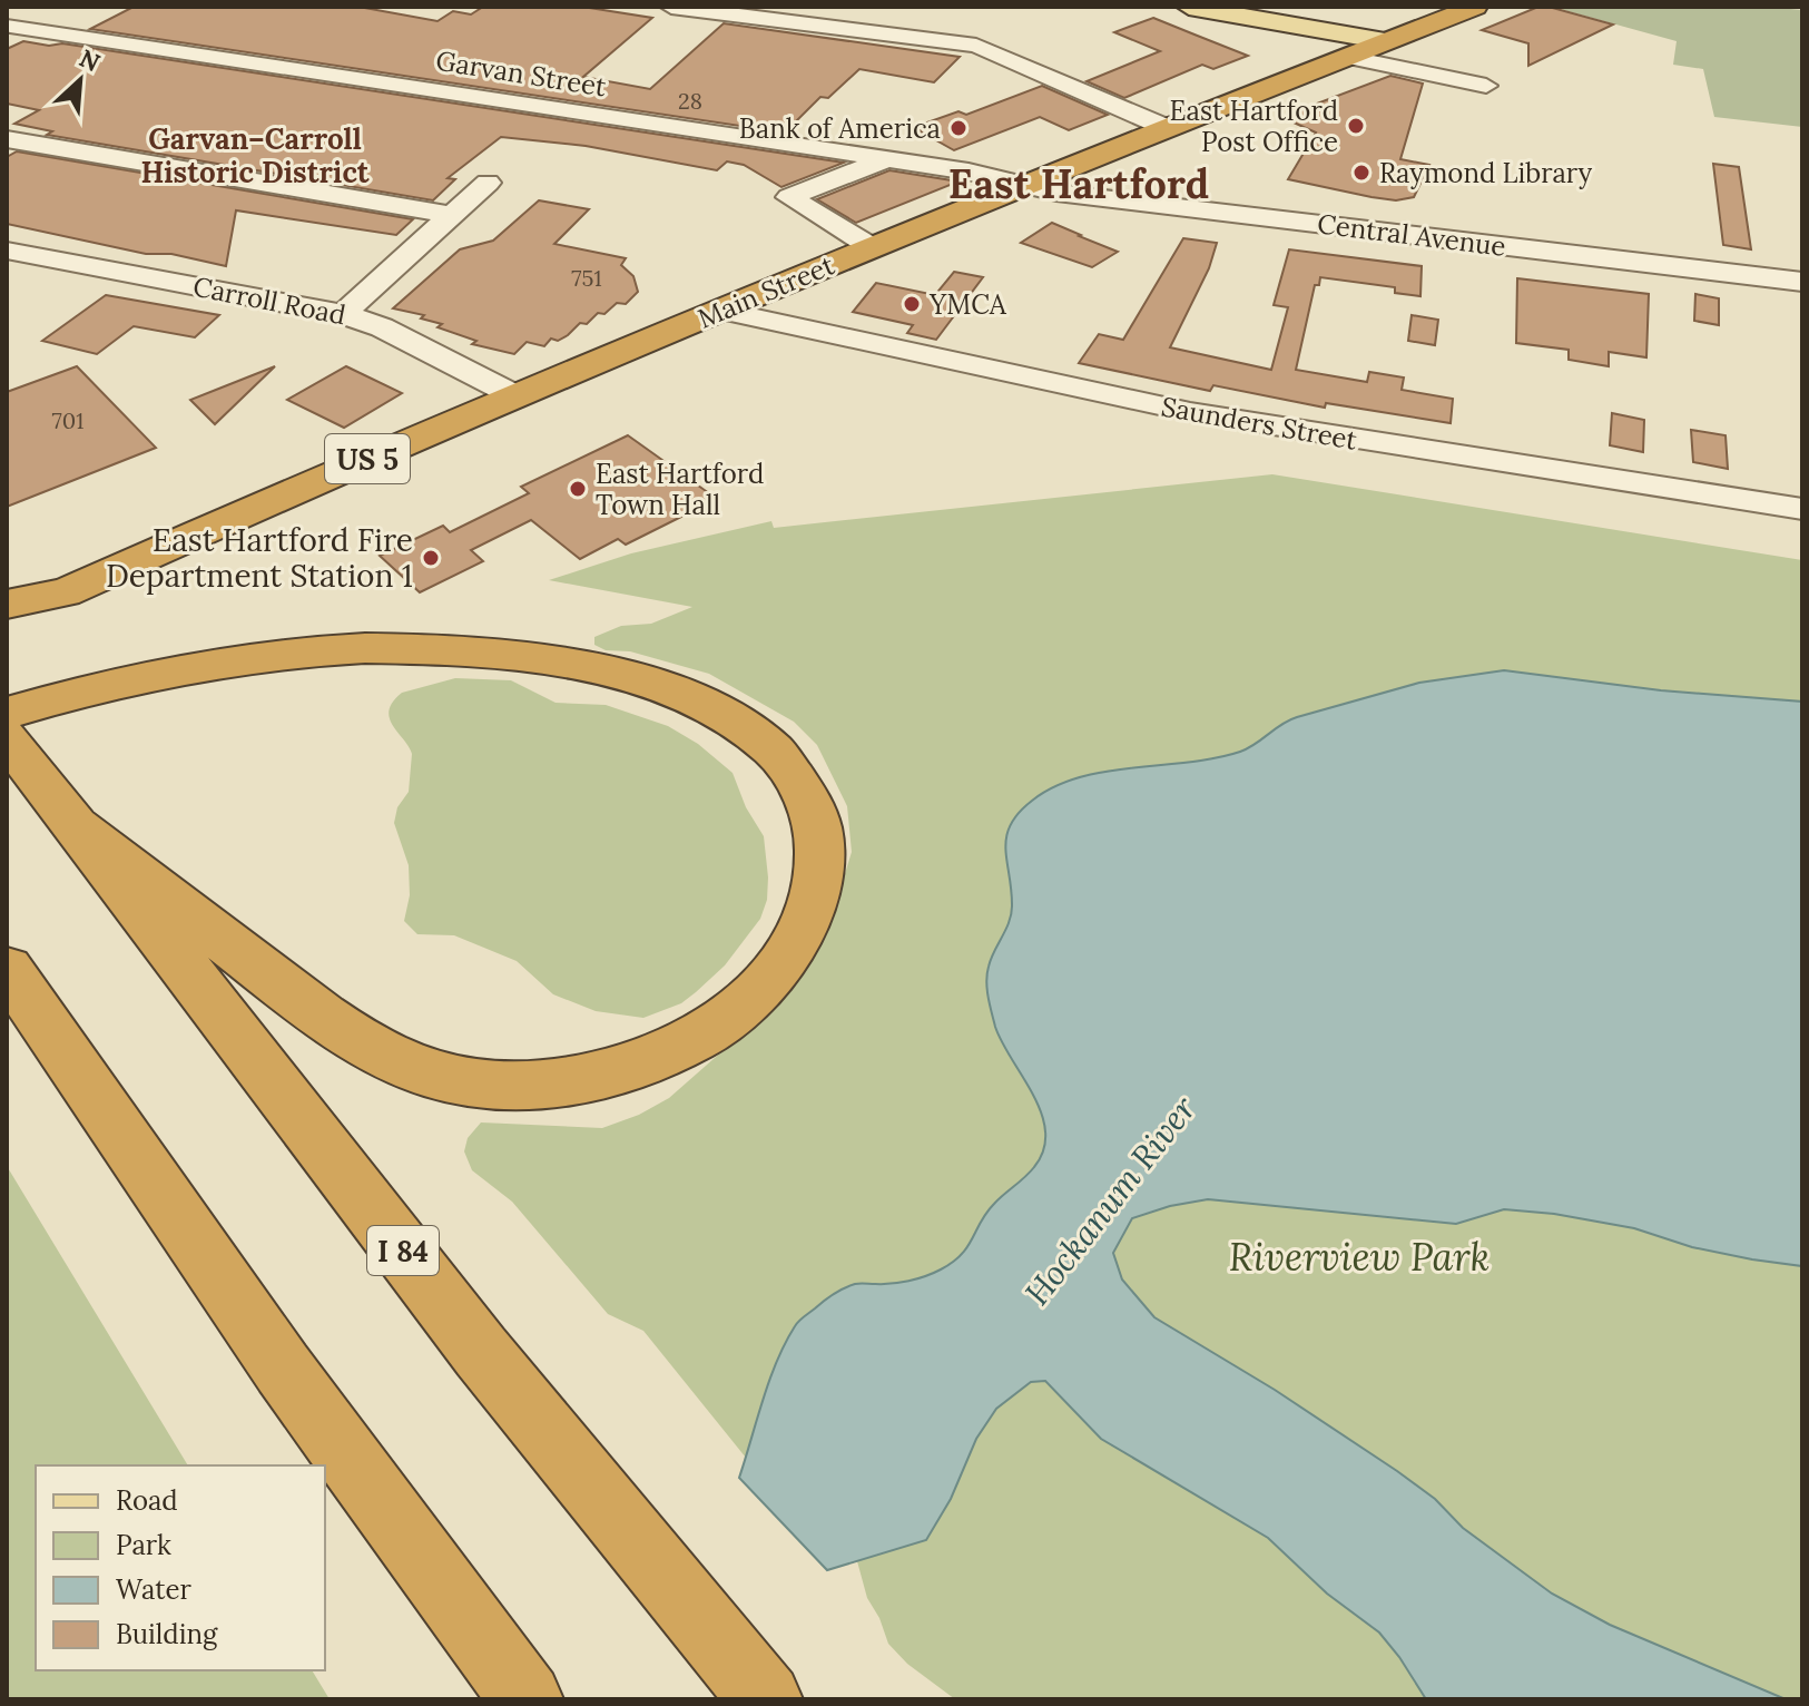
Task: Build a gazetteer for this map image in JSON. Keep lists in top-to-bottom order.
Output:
{
  "streets": {
    "highway": ["Main Street", "US 5", "I 84"],
    "street": [
      "Garvan Street",
      "Central Avenue",
      "Carroll Road",
      "Saunders Street"
    ]
  },
  "crossings": [
    ["Garvan Street", "Central Avenue"],
    ["Garvan Street", "Main Street"],
    ["Central Avenue", "Main Street"],
    ["Main Street", "Carroll Road"],
    ["Main Street", "Saunders Street"]
  ],
  "districts": ["Garvan–Carroll Historic District", "East Hartford"],
  "water": ["Hockanum River"],
  "parks": ["Riverview Park"],
  "places": [
    "East Hartford Post Office",
    "Bank of America",
    "Raymond Library",
    "YMCA",
    "East Hartford Town Hall",
    "East Hartford Fire Department Station 1"
  ],
  "house_numbers": ["28", "751", "701"],
  "legend": [
    "Road",
    "Park",
    "Water",
    "Building"
  ],
  "north": "top right"
}
